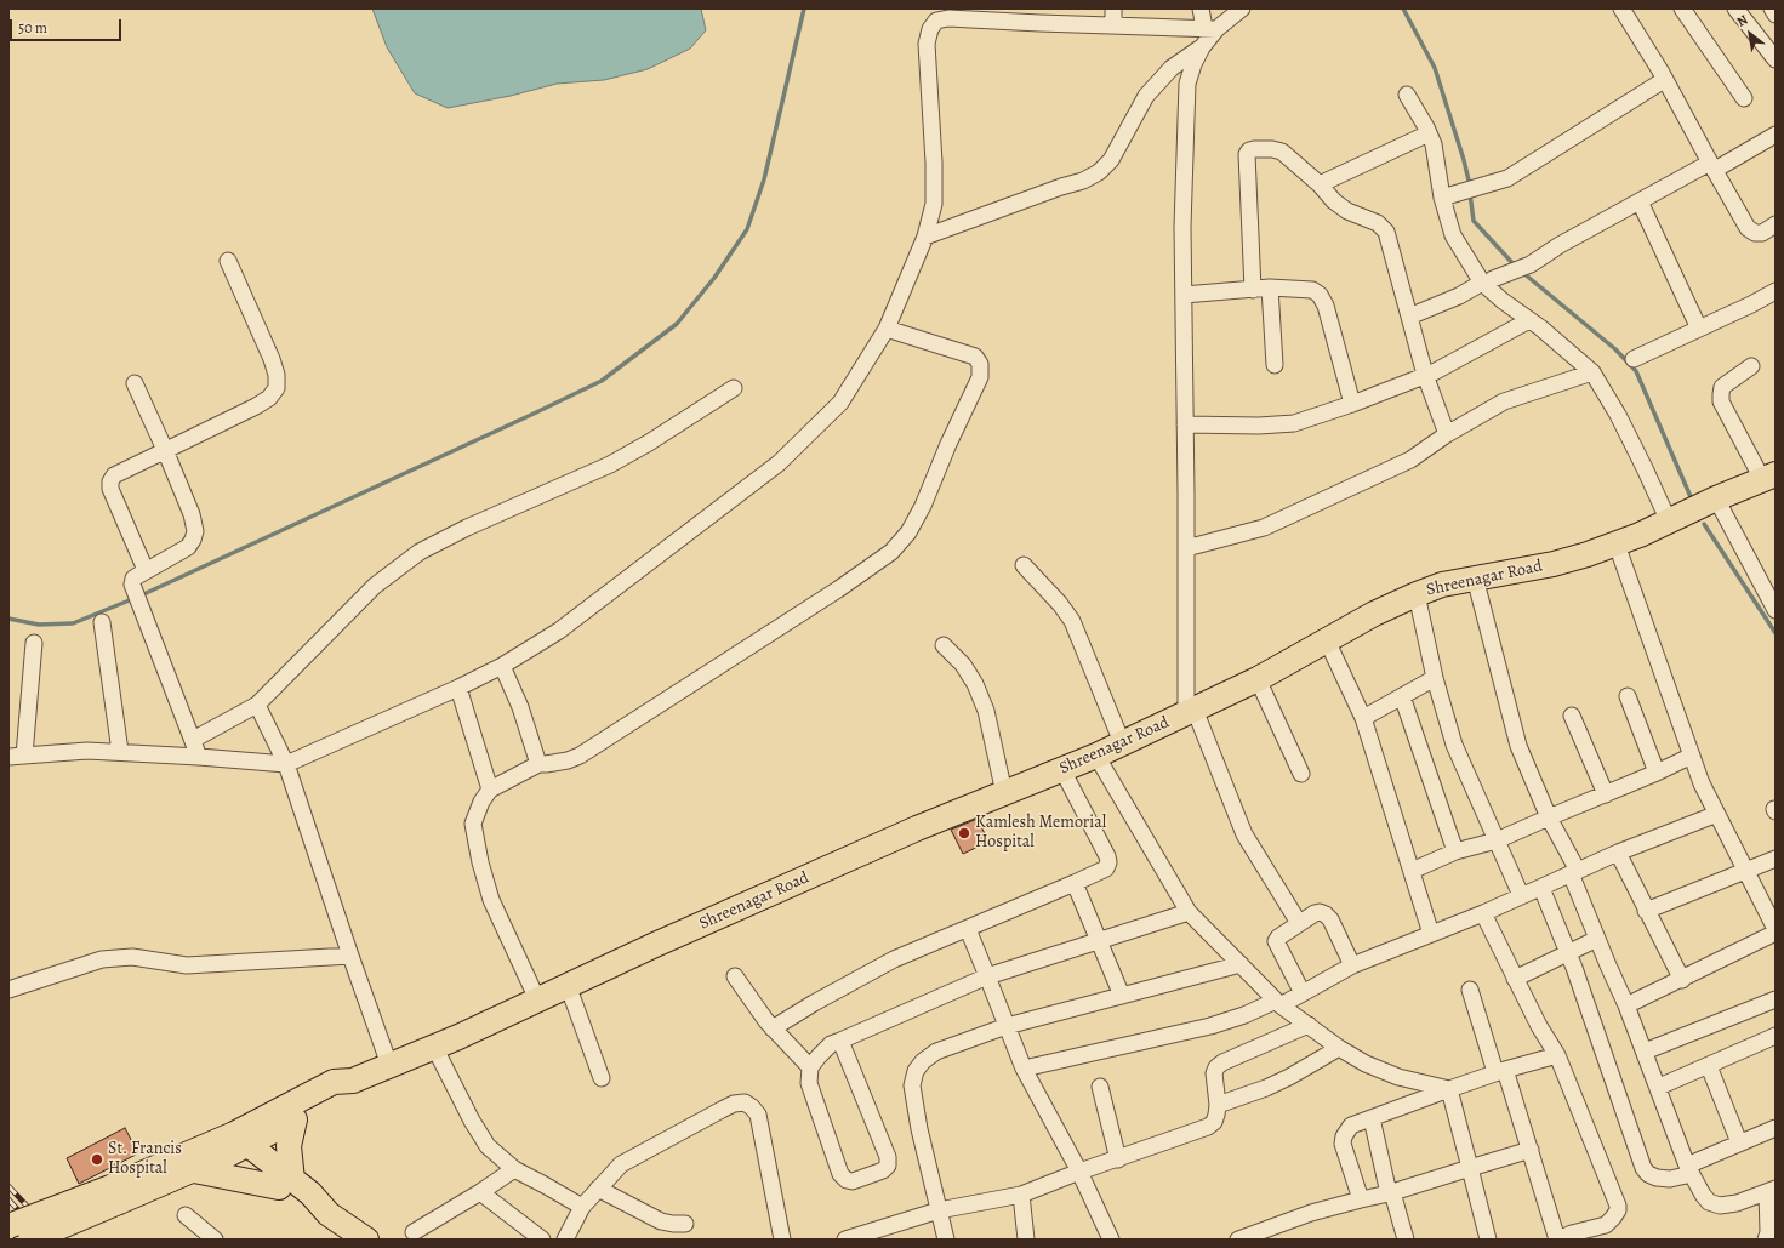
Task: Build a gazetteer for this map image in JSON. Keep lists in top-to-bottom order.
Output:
{
  "streets": {
    "highway": ["Shreenagar Road"]
  },
  "places": ["Kamlesh Memorial Hospital", "St. Francis Hospital"],
  "scale_bar": "50 m",
  "north": "top left"
}
